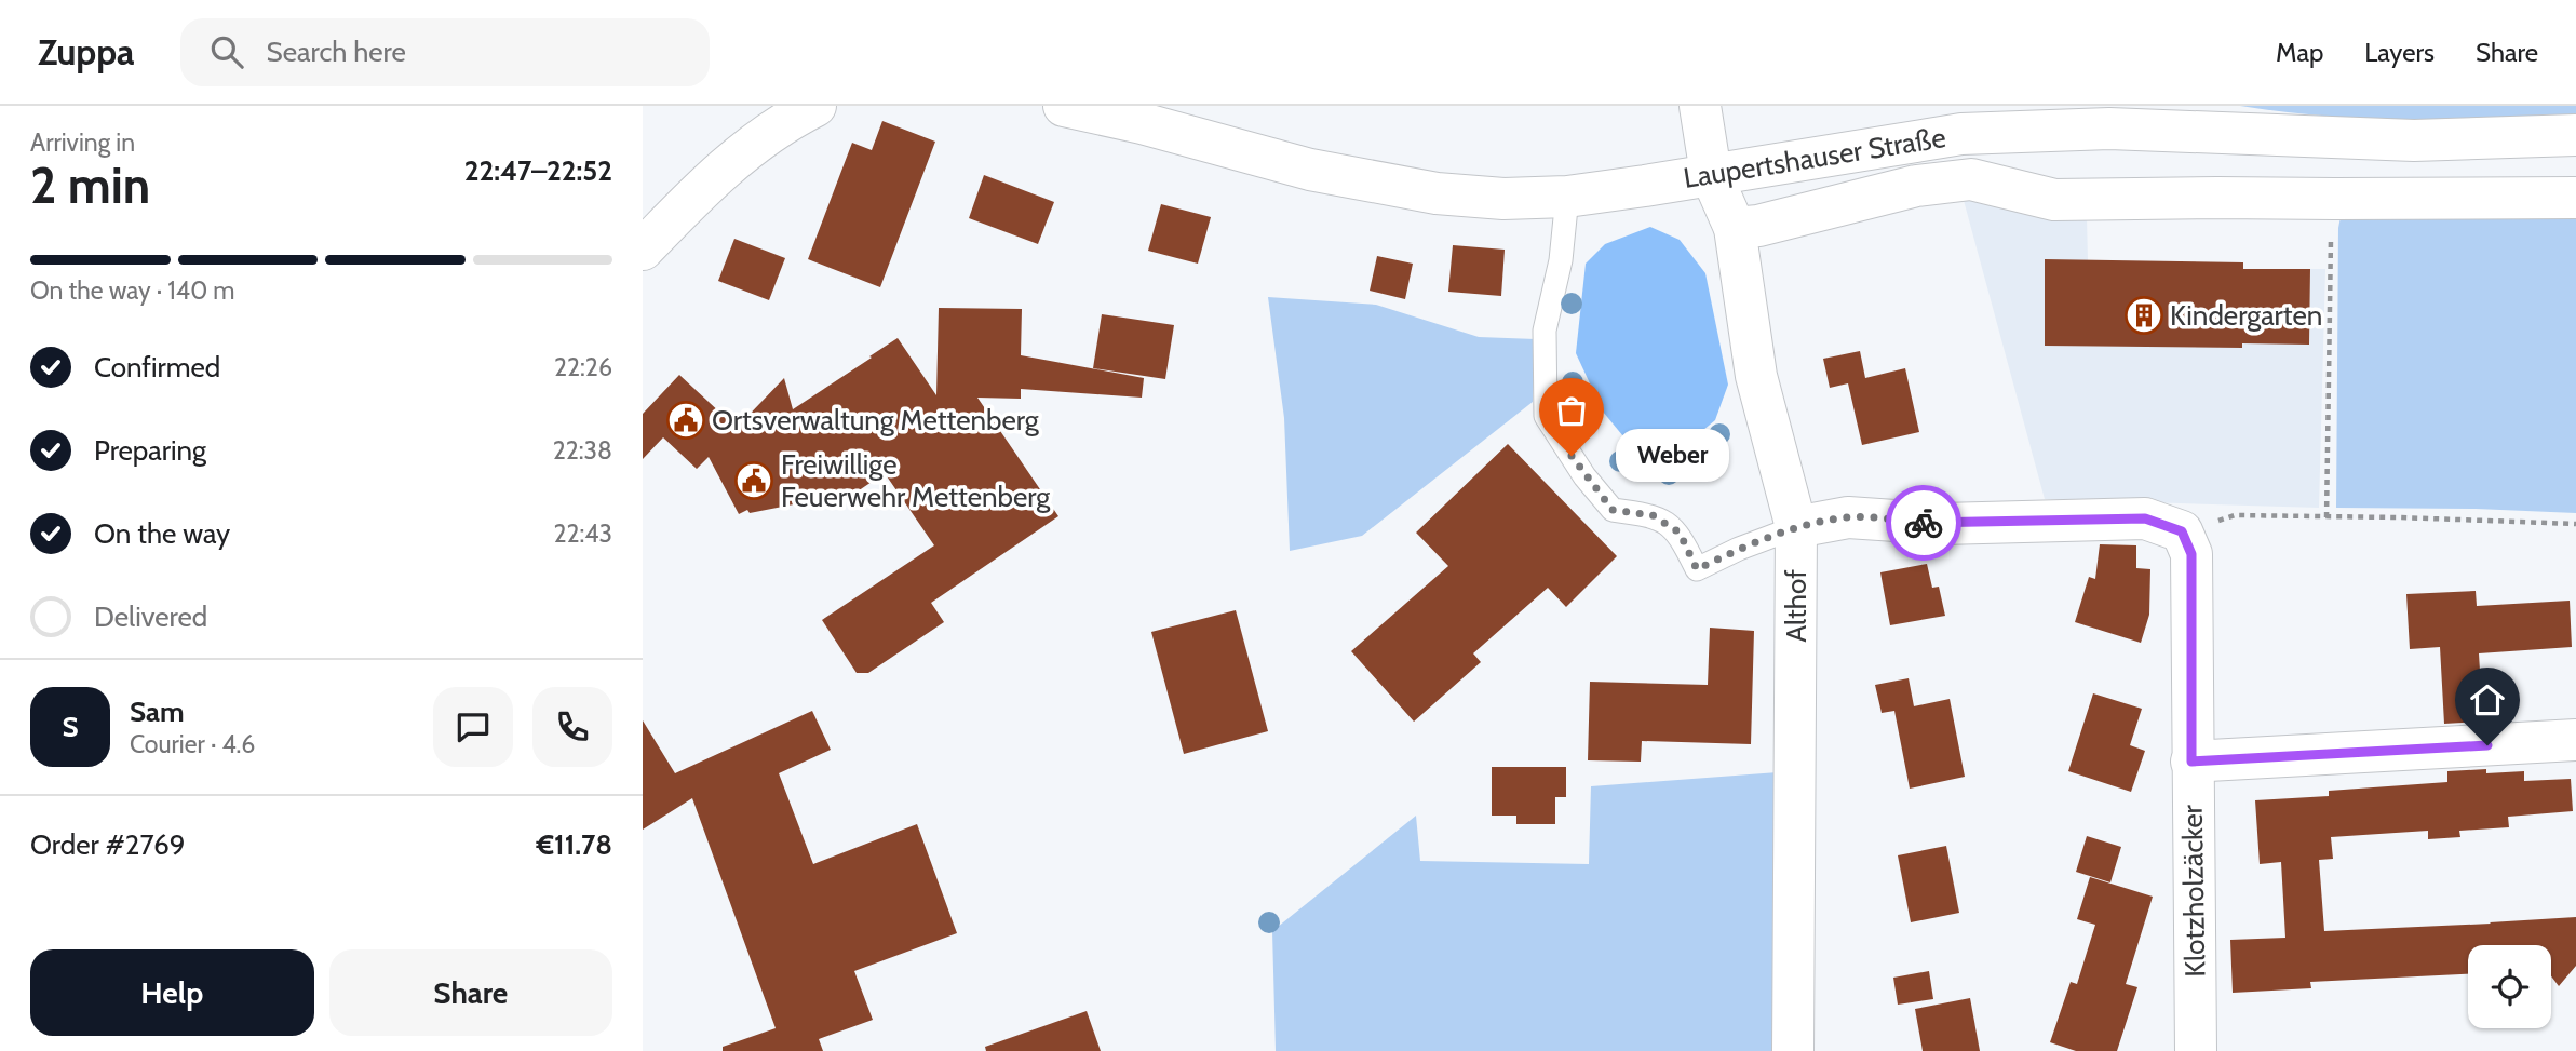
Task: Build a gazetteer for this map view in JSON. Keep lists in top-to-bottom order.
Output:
{
  "streets": {
    "street": ["Laupertshauser Straße", "Althof", "Klotzholzäcker"]
  },
  "crossings": [
    ["Laupertshauser Straße", "Althof"]
  ],
  "places": {
    "building": ["Kindergarten"],
    "public building": ["Ortsverwaltung Mettenberg", "Freiwillige Feuerwehr Mettenberg"],
    "other": ["Weber"]
  },
  "page": {
    "header": "Zuppa",
    "search": "Search here",
    "nav": ["Map", "Layers", "Share"],
    "heading": ["2 min", "Arriving in", "22:47–22:52"],
    "panel": [
      "Sam",
      "Courier · 4.6",
      "Order #2769",
      "€11.78"
    ],
    "bar": "On the way · 140 m",
    "list": [
      ["Confirmed", "22:26"],
      ["Preparing", "22:38"],
      ["On the way", "22:43"],
      "Delivered"
    ],
    "bubble": "Weber",
    "round": "S",
    "buttons": ["Help", "Share"]
  }
}
